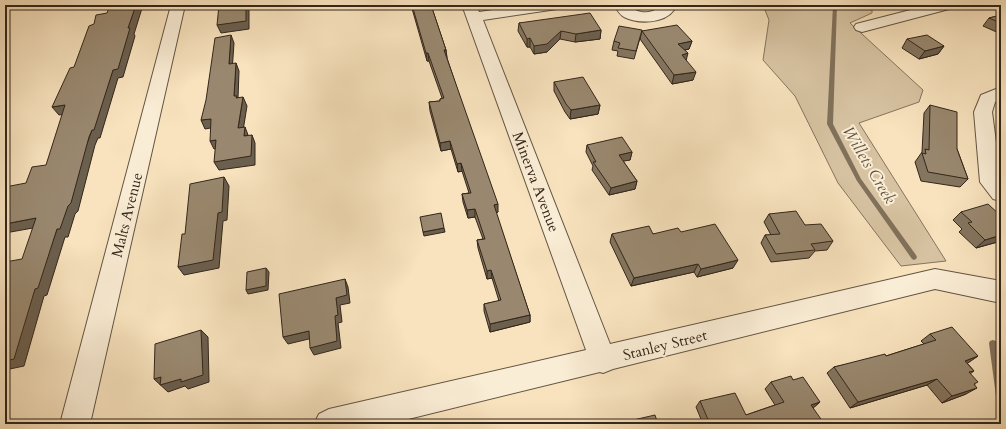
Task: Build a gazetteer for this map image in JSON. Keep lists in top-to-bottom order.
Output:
{
  "streets": {
    "street": ["Minerva Avenue", "Malts Avenue", "Stanley Street"]
  },
  "crossings": [
    ["Minerva Avenue", "Stanley Street"]
  ],
  "water": ["Willets Creek"]
}
